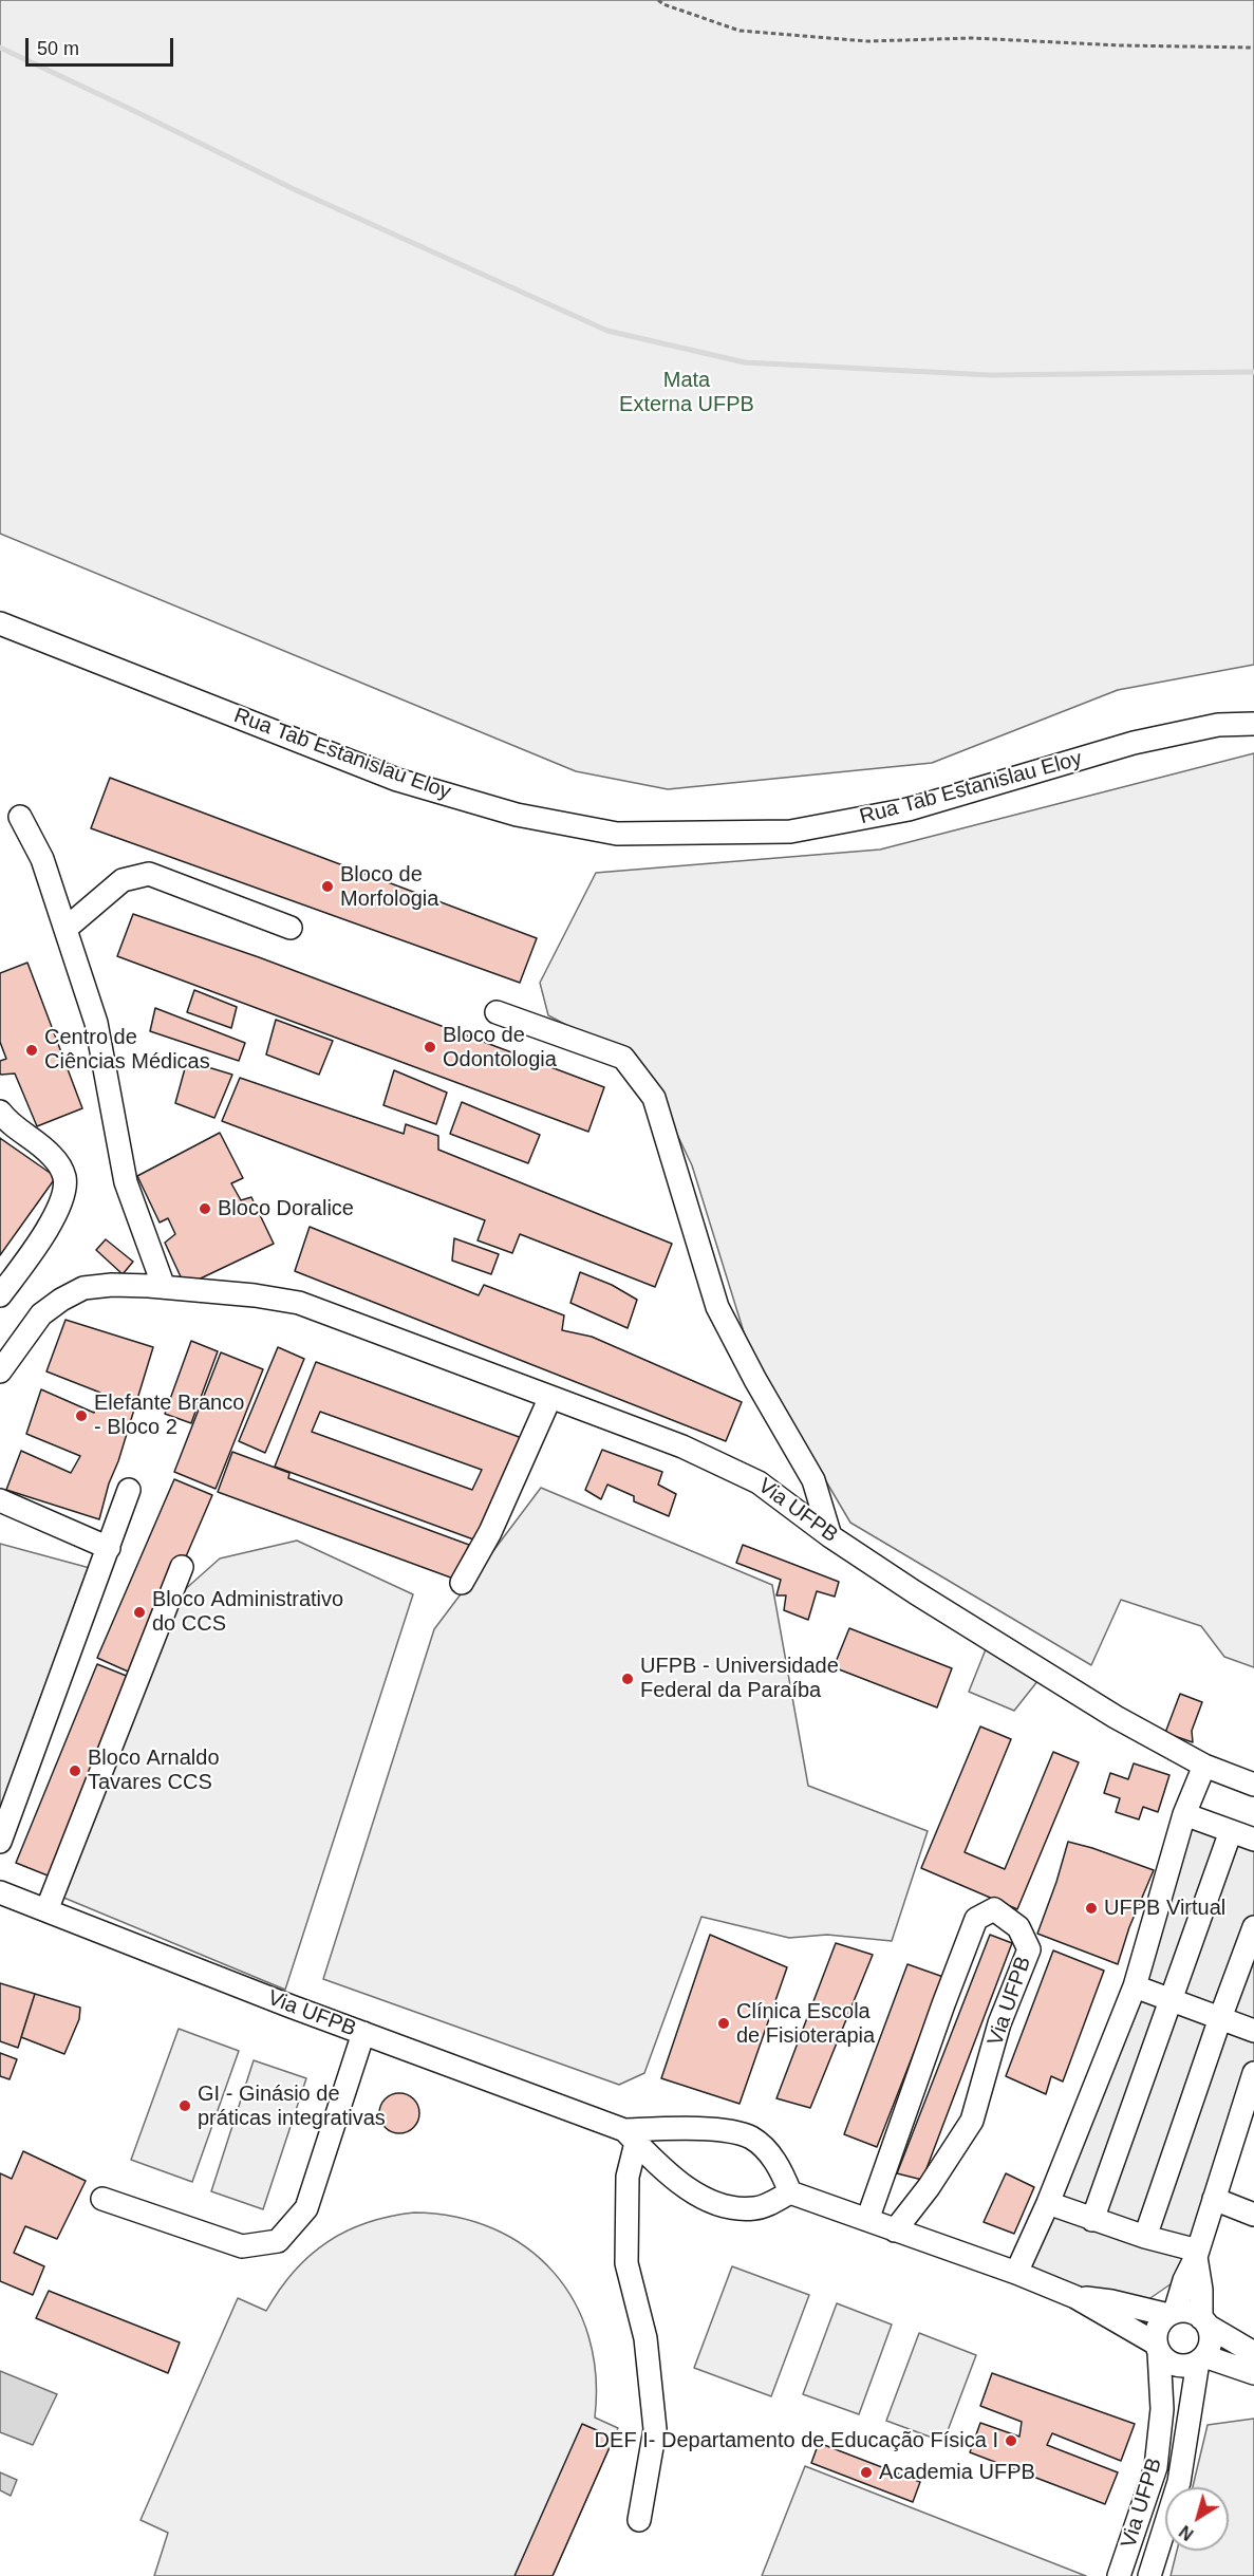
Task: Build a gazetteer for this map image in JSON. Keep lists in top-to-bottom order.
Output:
{
  "streets": {
    "street": ["Rua Tab Estanislau Eloy", "Via UFPB"]
  },
  "parks": ["Mata Externa UFPB"],
  "places": [
    "Bloco de Morfologia",
    "Bloco de Odontologia",
    "Centro de Ciências Médicas",
    "Bloco Doralice",
    "Elefante Branco - Bloco 2",
    "Bloco Administrativo do CCS",
    "UFPB - Universidade Federal da Paraíba",
    "Bloco Arnaldo Tavares CCS",
    "UFPB Virtual",
    "Clínica Escola de Fisioterapia",
    "GI - Ginásio de práticas integrativas",
    "DEF I- Departamento de Educação Física I",
    "Academia UFPB"
  ],
  "scale_bar": "50 m",
  "north": "bottom left"
}
